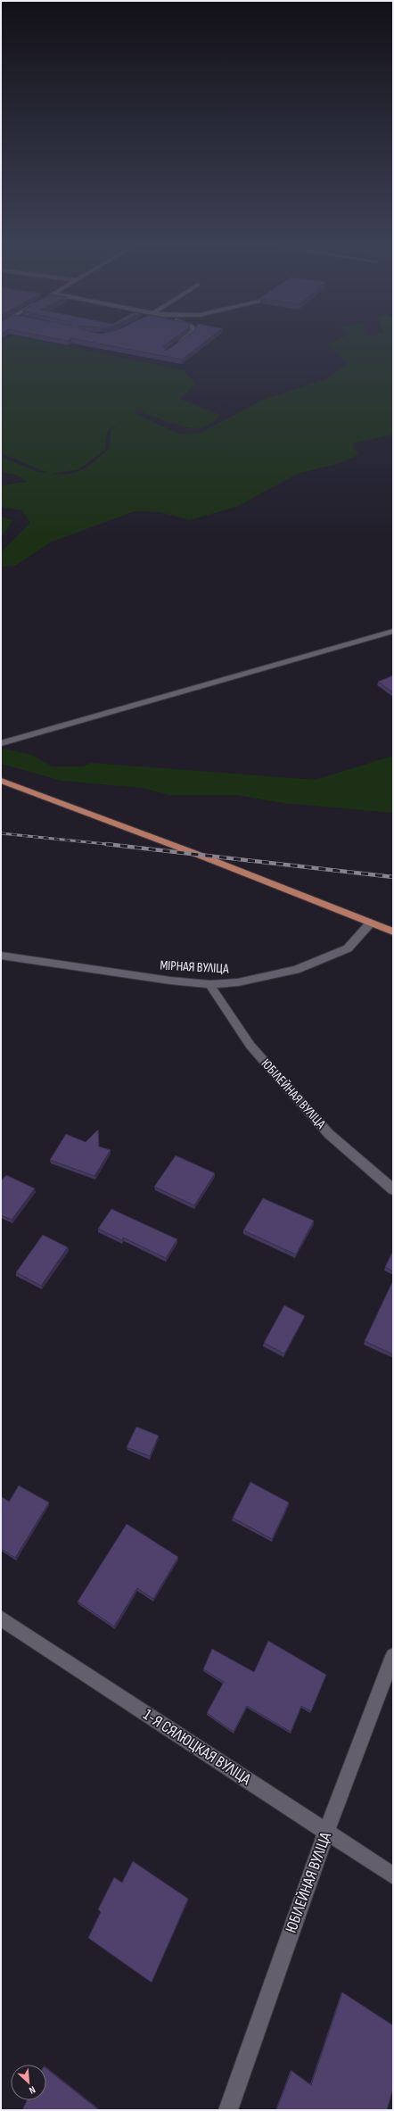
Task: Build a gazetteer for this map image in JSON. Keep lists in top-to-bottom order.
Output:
{
  "streets": {
    "street": ["МІРНАЯ ВУЛІЦА", "ЮБІЛЕЙНАЯ ВУЛІЦА", "1-Я СЯЛЮЦКАЯ ВУЛІЦА"]
  },
  "crossings": [
    ["МІРНАЯ ВУЛІЦА", "ЮБІЛЕЙНАЯ ВУЛІЦА"],
    ["ЮБІЛЕЙНАЯ ВУЛІЦА", "1-Я СЯЛЮЦКАЯ ВУЛІЦА"]
  ],
  "north": "bottom right"
}
